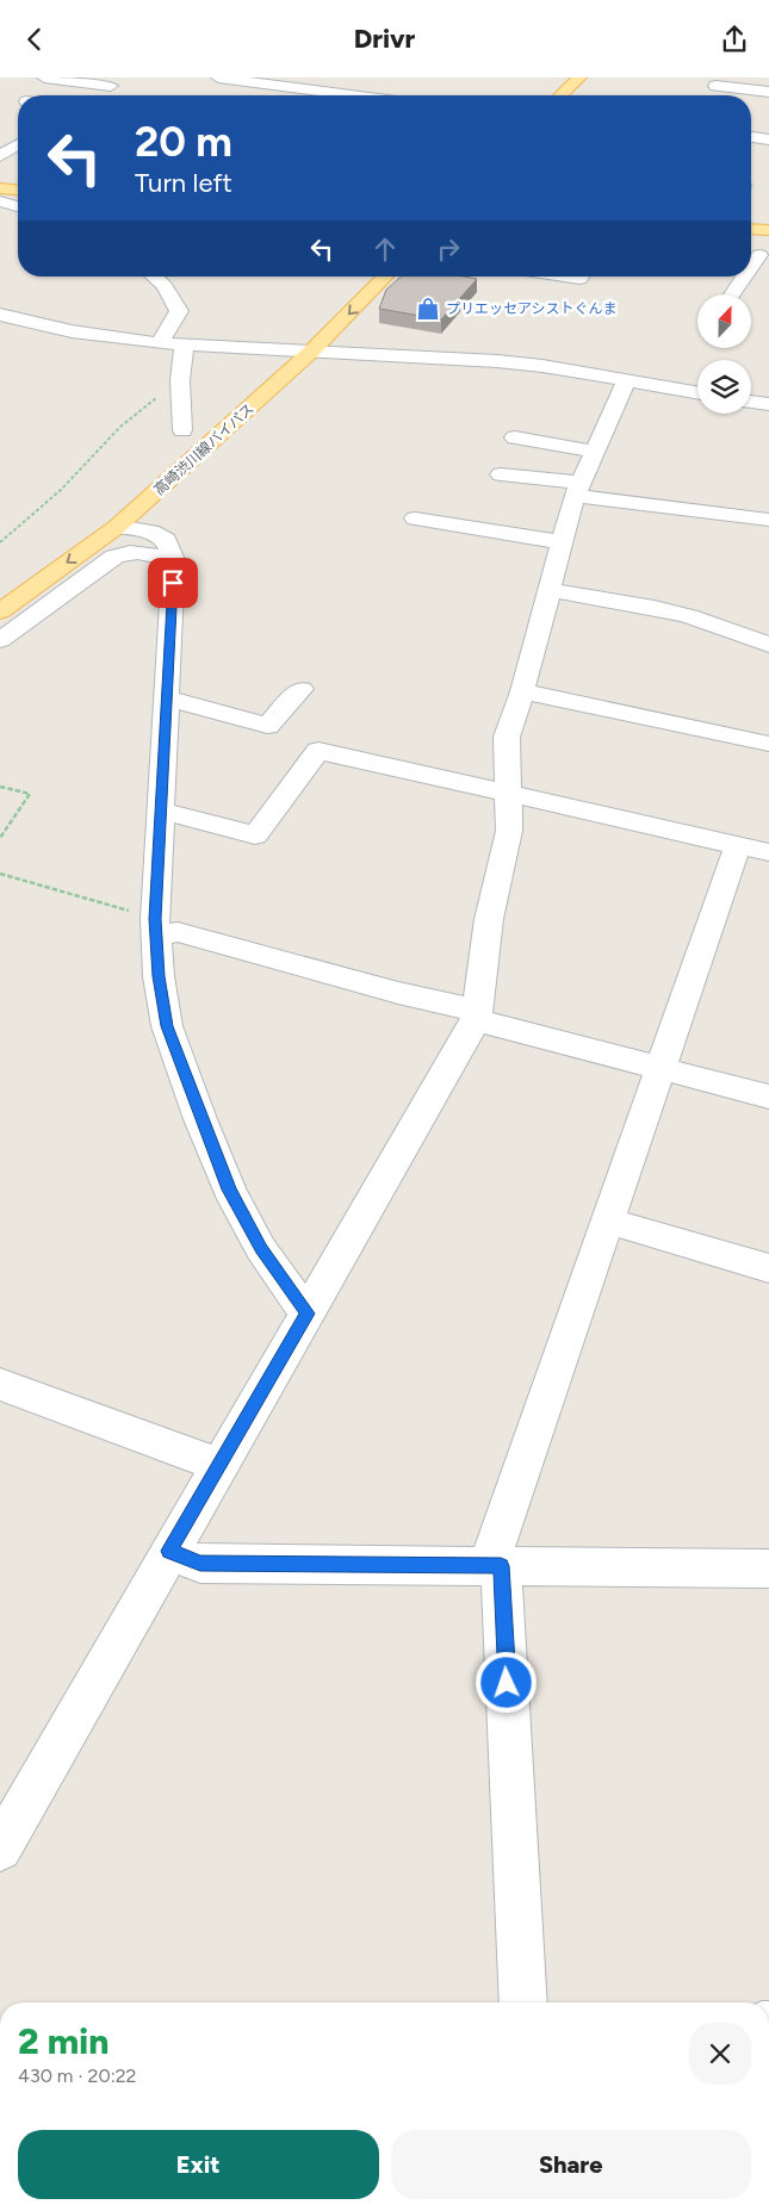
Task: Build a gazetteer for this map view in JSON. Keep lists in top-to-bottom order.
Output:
{
  "streets": {
    "main road": ["高崎渋川線バイパス"]
  },
  "places": {
    "shop": ["プリエッセアシストぐんま"]
  },
  "north": "top",
  "page": {
    "header": "Drivr",
    "turn": ["20 m", "Turn left"],
    "heading": ["2 min", "430 m · 20:22"],
    "buttons": ["Exit", "Share"]
  }
}
